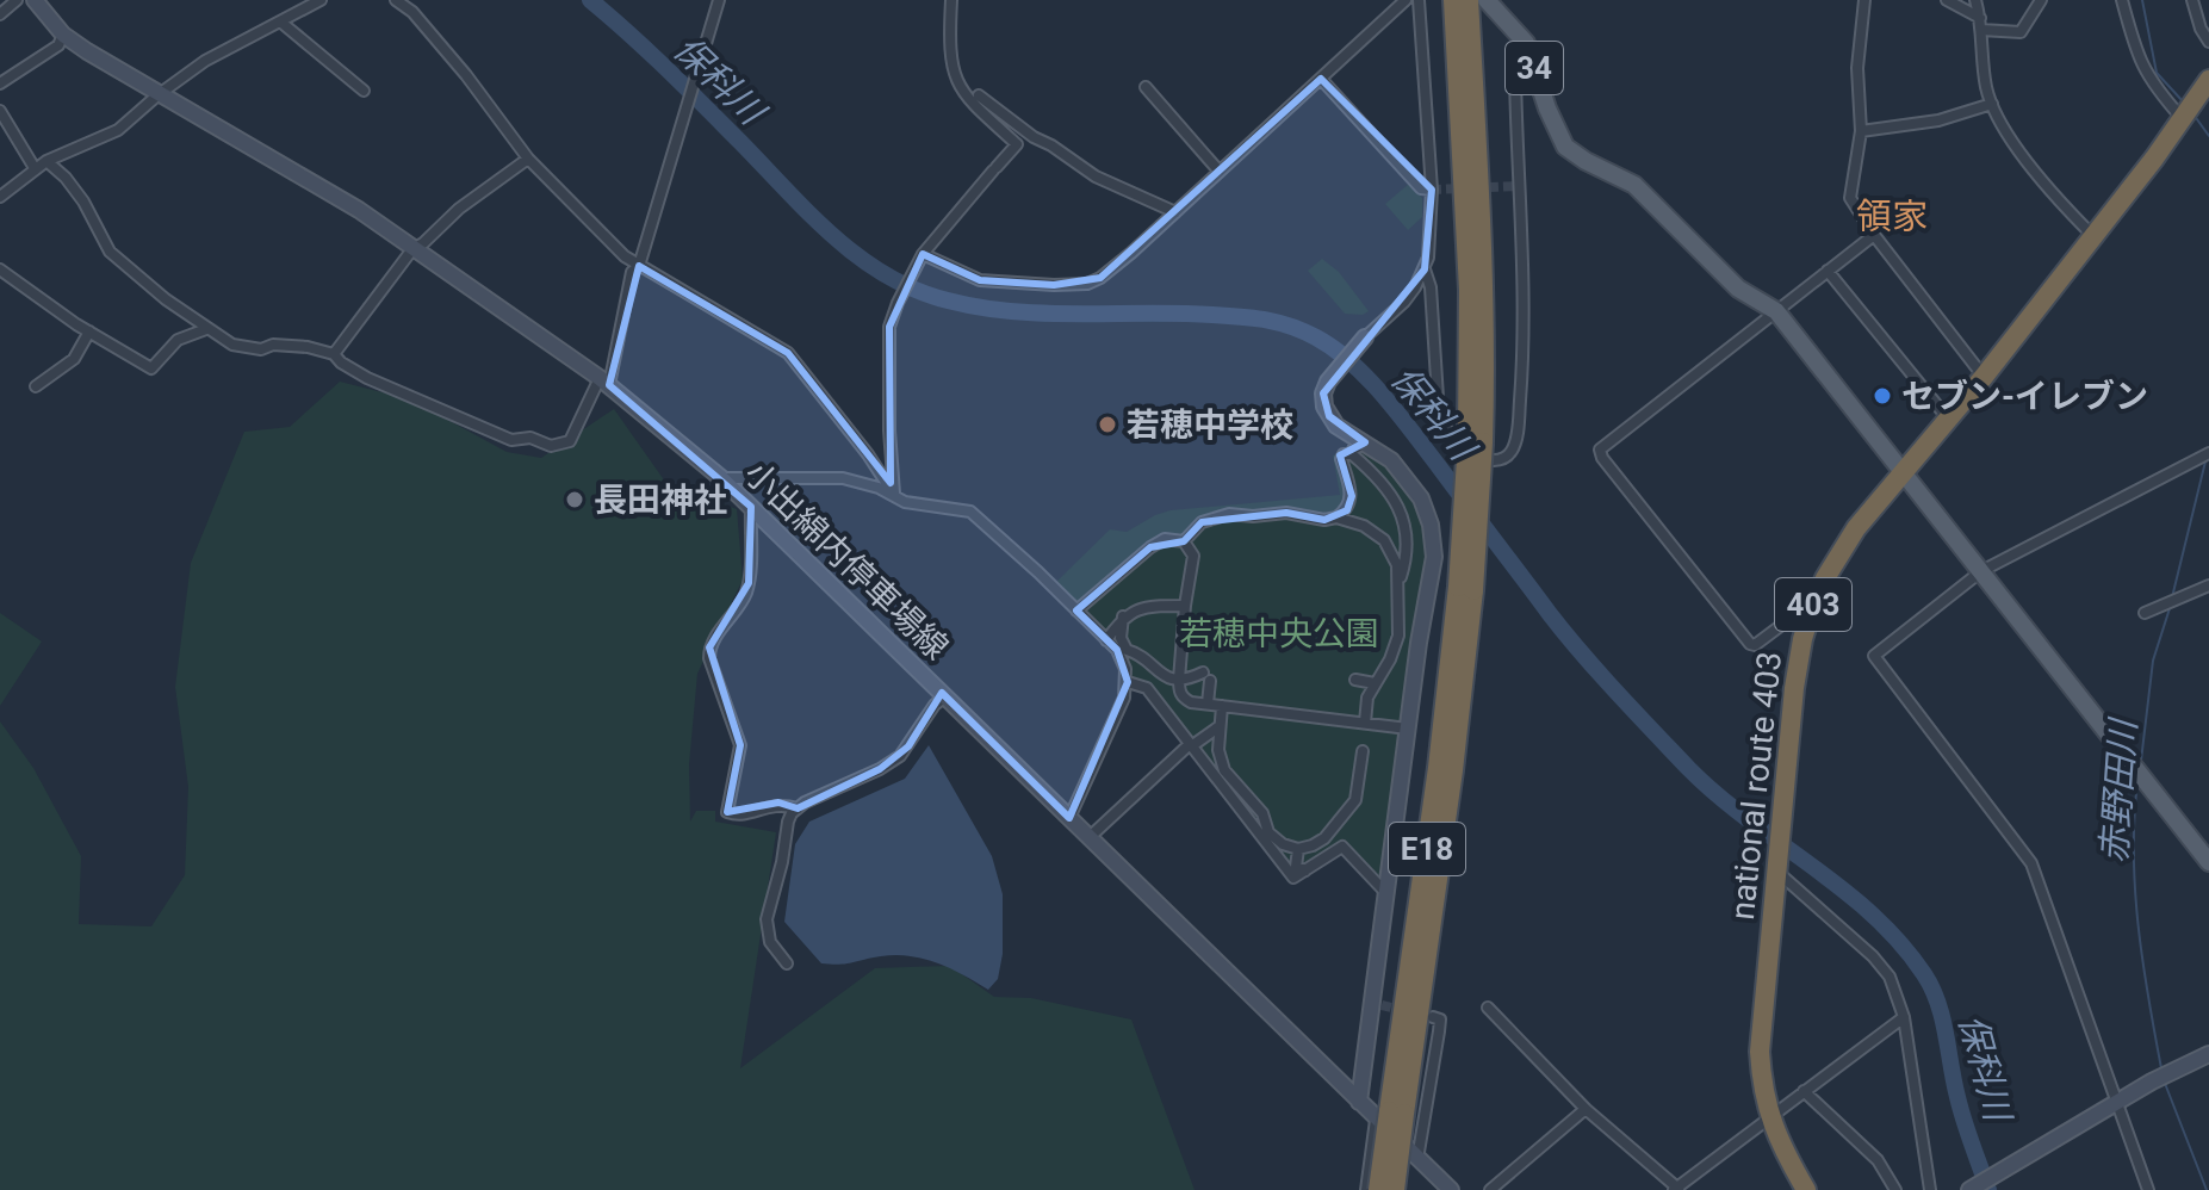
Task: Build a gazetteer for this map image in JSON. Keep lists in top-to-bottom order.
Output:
{
  "streets": {
    "highway": ["403", "national route 403", "E18"],
    "main road": ["34", "小出綿内停車場線"]
  },
  "crossings": [
    ["34", "national route 403"],
    ["小出綿内停車場線", "E18"],
    ["403", "national route 403"]
  ],
  "districts": ["領家"],
  "water": ["保科川", "赤野田川"],
  "parks": ["若穂中央公園"],
  "places": ["セブン-イレブン", "若穂中学校", "長田神社"]
}
